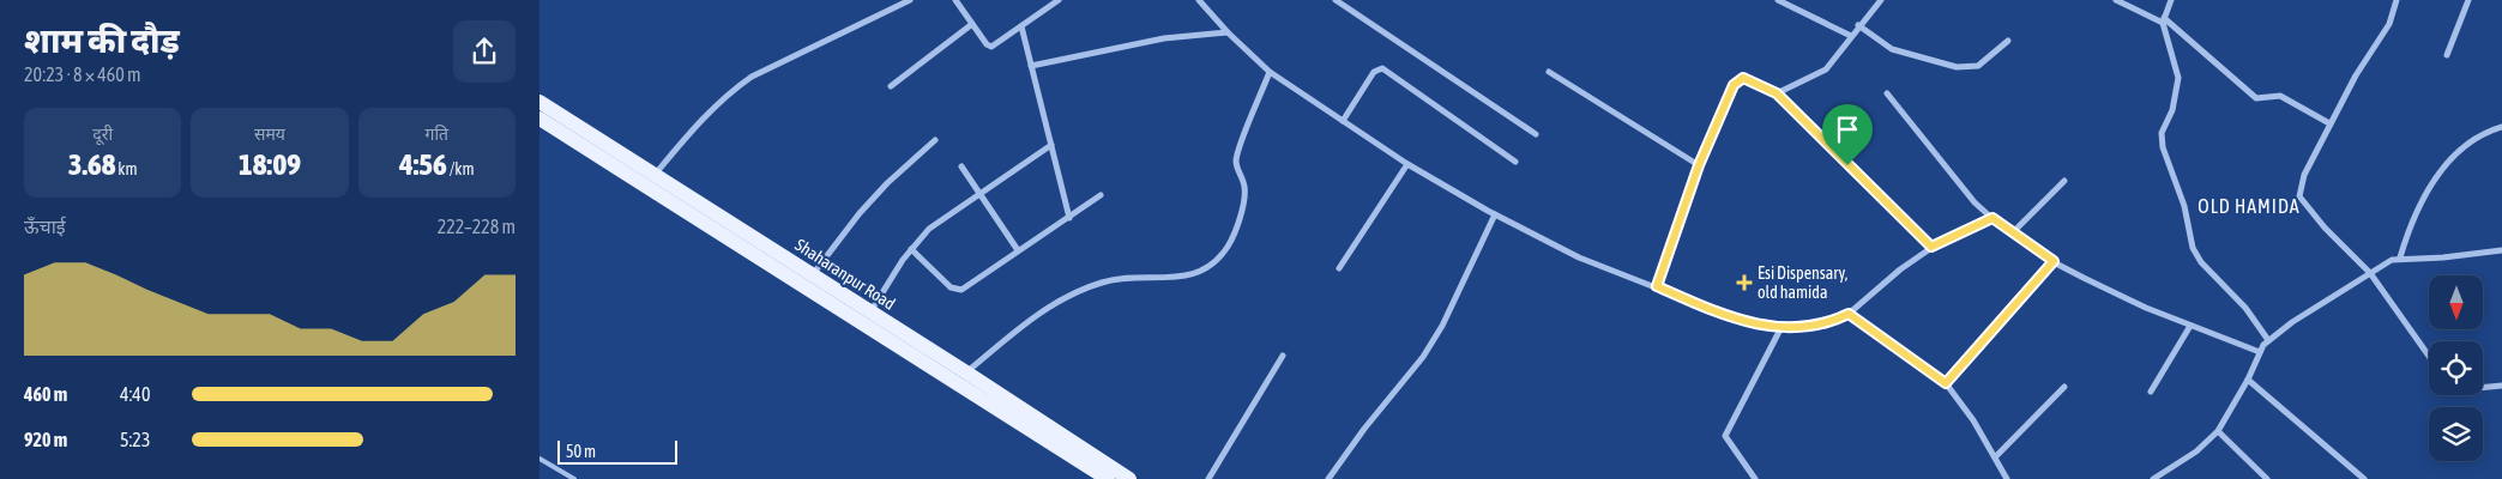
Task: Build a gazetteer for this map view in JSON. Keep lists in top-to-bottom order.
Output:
{
  "streets": {
    "main road": ["Shaharanpur Road"]
  },
  "districts": ["OLD HAMIDA"],
  "places": {
    "health": ["Esi Dispensary, old hamida"]
  },
  "scale_bar": "50 m",
  "north": "bottom",
  "page": {
    "heading": ["शाम की दौड़", "20:23 · 8 × 460 m"],
    "stats": [
      ["दूरी", "3.68 km"],
      ["समय", "18:09"],
      ["गति", "4:56 /km"]
    ],
    "chart": ["ऊँचाई", "222–228 m"],
    "list": [
      {
        "name": "460 m",
        "note": "4:40"
      },
      {
        "name": "920 m",
        "note": "5:23"
      }
    ],
    "scale": "50 m"
  }
}
